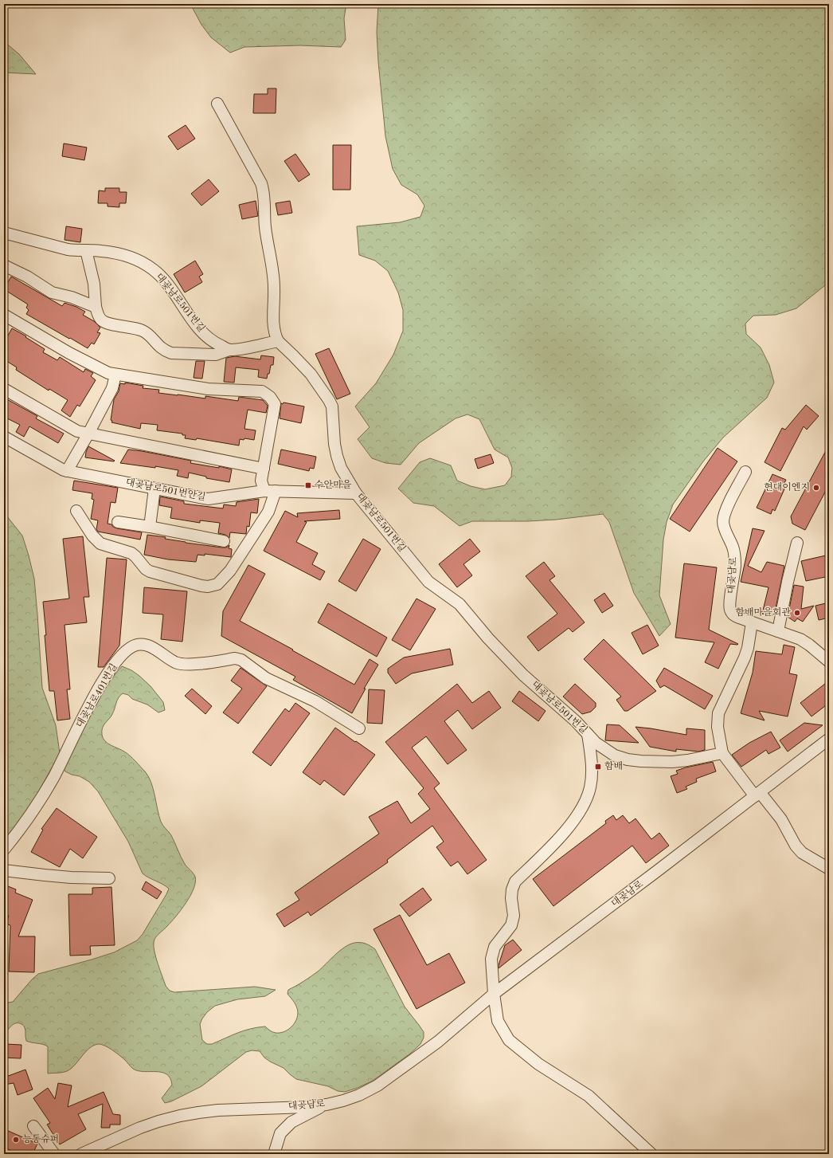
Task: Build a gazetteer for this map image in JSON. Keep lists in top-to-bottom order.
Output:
{
  "streets": {
    "street": [
      "대곶남로501번길",
      "대곶남로501번안길",
      "대곶남로",
      "대곶남로401번길"
    ]
  },
  "crossings": [
    ["대곶남로501번길", "대곶남로501번안길"]
  ],
  "places": {
    "transit": ["수안마을", "함배"],
    "other": ["현대이엔지", "함배마을회관", "능동슈퍼"]
  }
}
